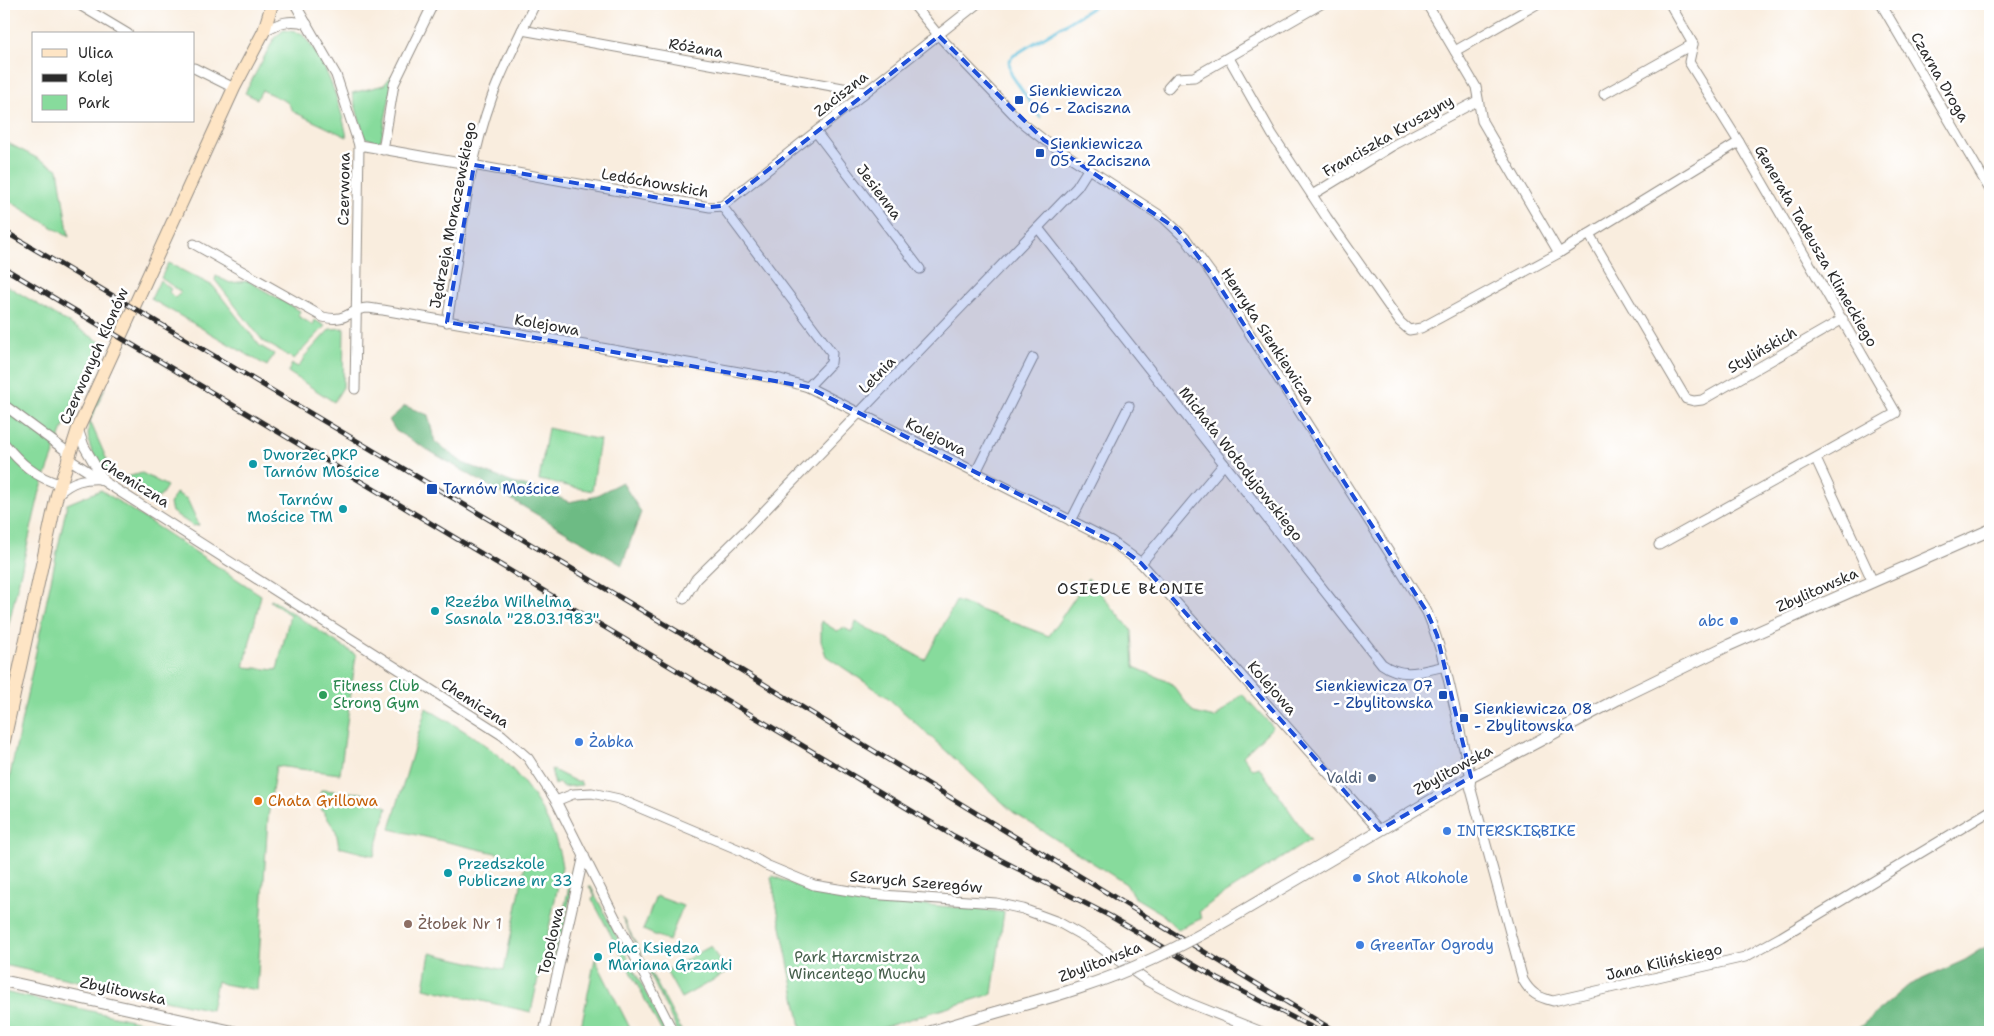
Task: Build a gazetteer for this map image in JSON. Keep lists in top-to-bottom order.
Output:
{
  "streets": {
    "main road": ["Czerwonych Klonów"],
    "street": [
      "Różana",
      "Czarna Droga",
      "Zaciszna",
      "Franciszka Kruszyny",
      "Ledóchowskich",
      "Czerwona",
      "Jesienna",
      "Jędrzeja Moraczewskiego",
      "Generała Tadeusza Klimeckiego",
      "Kolejowa",
      "Henryka Sienkiewicza",
      "Stylińskich",
      "Letnia",
      "Michała Wołodyjowskiego",
      "Chemiczna",
      "Zbylitowska",
      "Szarych Szeregów",
      "Topolowa",
      "Jana Kilińskiego"
    ]
  },
  "crossings": [
    ["Różana", "Zaciszna"],
    ["Różana", "Jędrzeja Moraczewskiego"],
    ["Zaciszna", "Ledóchowskich"],
    ["Zaciszna", "Jesienna"],
    ["Zaciszna", "Henryka Sienkiewicza"],
    ["Franciszka Kruszyny", "Generała Tadeusza Klimeckiego"],
    ["Ledóchowskich", "Czerwona"],
    ["Ledóchowskich", "Jędrzeja Moraczewskiego"],
    ["Ledóchowskich", "Kolejowa"],
    ["Czerwona", "Kolejowa"],
    ["Jędrzeja Moraczewskiego", "Kolejowa"],
    ["Generała Tadeusza Klimeckiego", "Stylińskich"],
    ["Kolejowa", "Letnia"],
    ["Kolejowa", "Zbylitowska"],
    ["Henryka Sienkiewicza", "Letnia"],
    ["Henryka Sienkiewicza", "Michała Wołodyjowskiego"],
    ["Henryka Sienkiewicza", "Zbylitowska"],
    ["Henryka Sienkiewicza", "Jana Kilińskiego"],
    ["Czerwonych Klonów", "Chemiczna"],
    ["Letnia", "Michała Wołodyjowskiego"],
    ["Chemiczna", "Szarych Szeregów"],
    ["Chemiczna", "Topolowa"],
    ["Zbylitowska", "Jana Kilińskiego"]
  ],
  "districts": ["OSIEDLE BŁONIE"],
  "parks": ["Park Harcmistrza Wincentego Muchy"],
  "places": {
    "transit": [
      "Sienkiewicza 06 - Zaciszna",
      "Sienkiewicza 05 - Zaciszna",
      "Tarnów Mościce",
      "Sienkiewicza 07 - Zbylitowska",
      "Sienkiewicza 08 - Zbylitowska"
    ],
    "other": [
      "Dworzec PKP Tarnów Mościce",
      "Tarnów Mościce TM",
      "Rzeźba Wilhelma Sasnala \"28.03.1983\"",
      "abc",
      "Fitness Club Strong Gym",
      "Żabka",
      "Valdi",
      "Chata Grillowa",
      "INTERSKI&BIKE",
      "Przedszkole Publiczne nr 33",
      "Shot Alkohole",
      "Żłobek Nr 1",
      "GreenTar Ogrody",
      "Plac Księdza Mariana Grzanki"
    ]
  },
  "legend": ["Ulica", "Kolej", "Park"]
}
